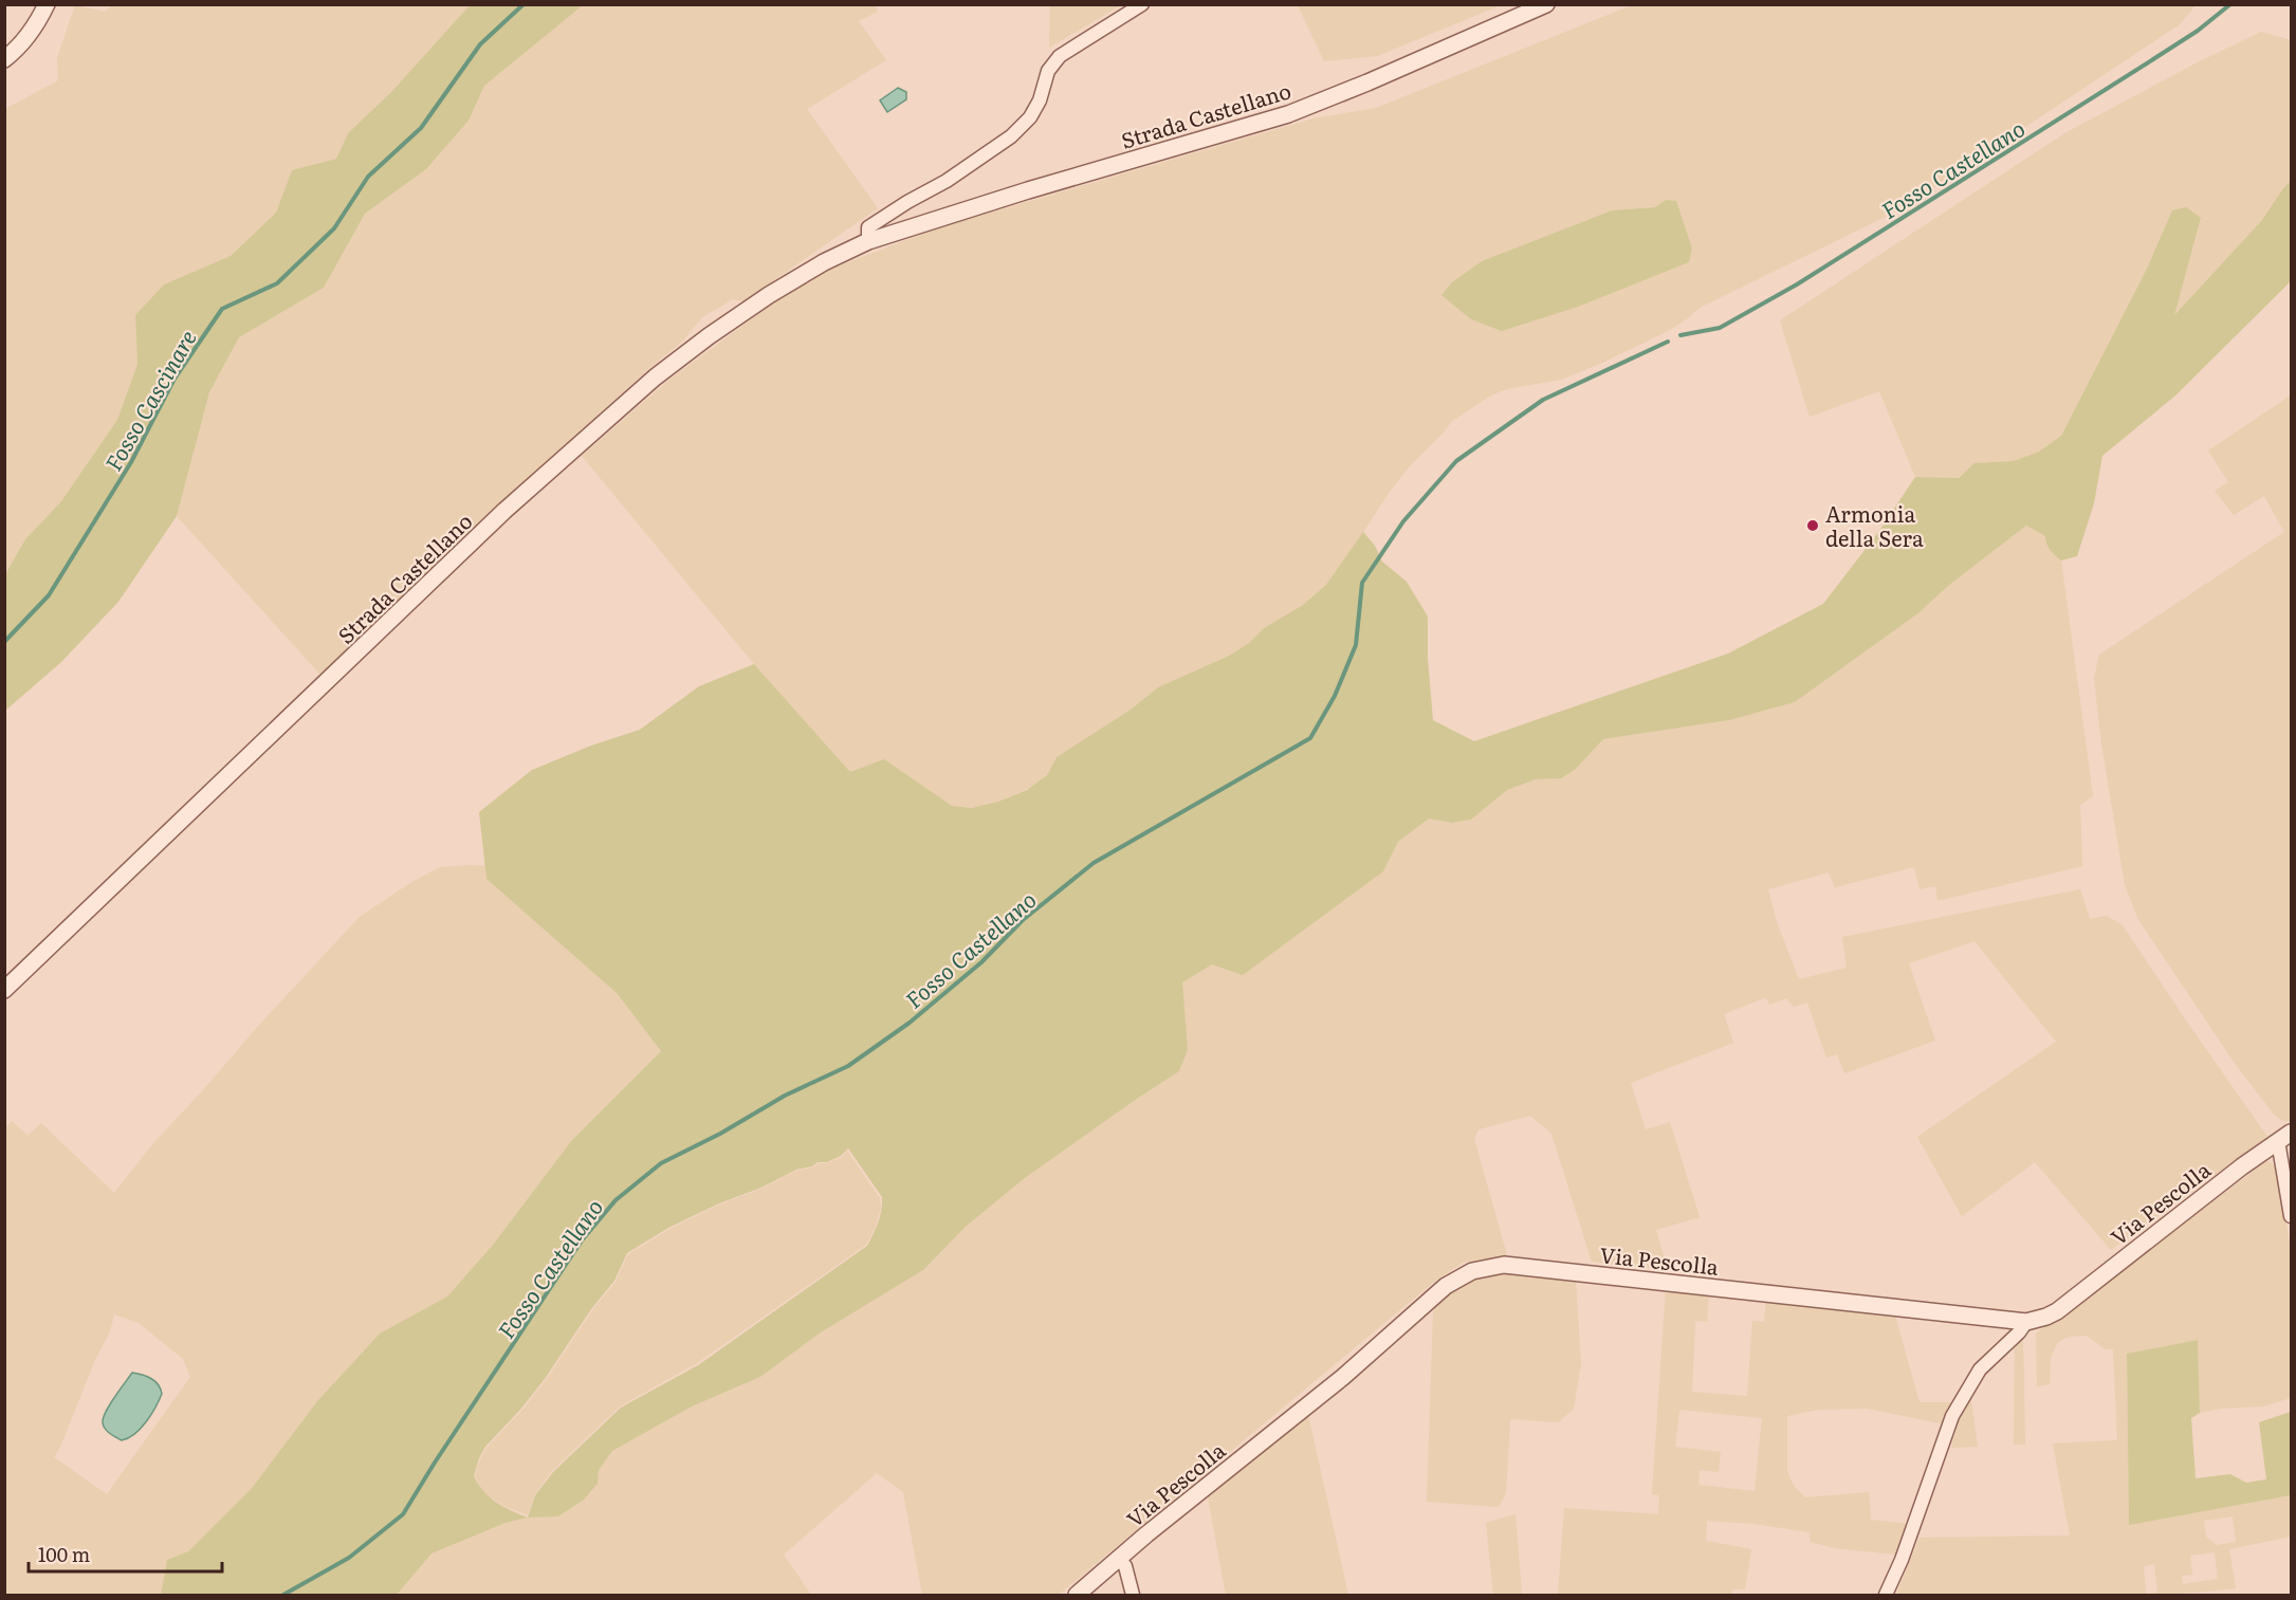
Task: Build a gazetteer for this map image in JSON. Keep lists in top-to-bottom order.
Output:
{
  "streets": {
    "street": ["Strada Castellano", "Via Pescolla"]
  },
  "water": ["Fosso Castellano", "Fosso Cascinare"],
  "places": ["Armonia della Sera"],
  "scale_bar": "100 m"
}
